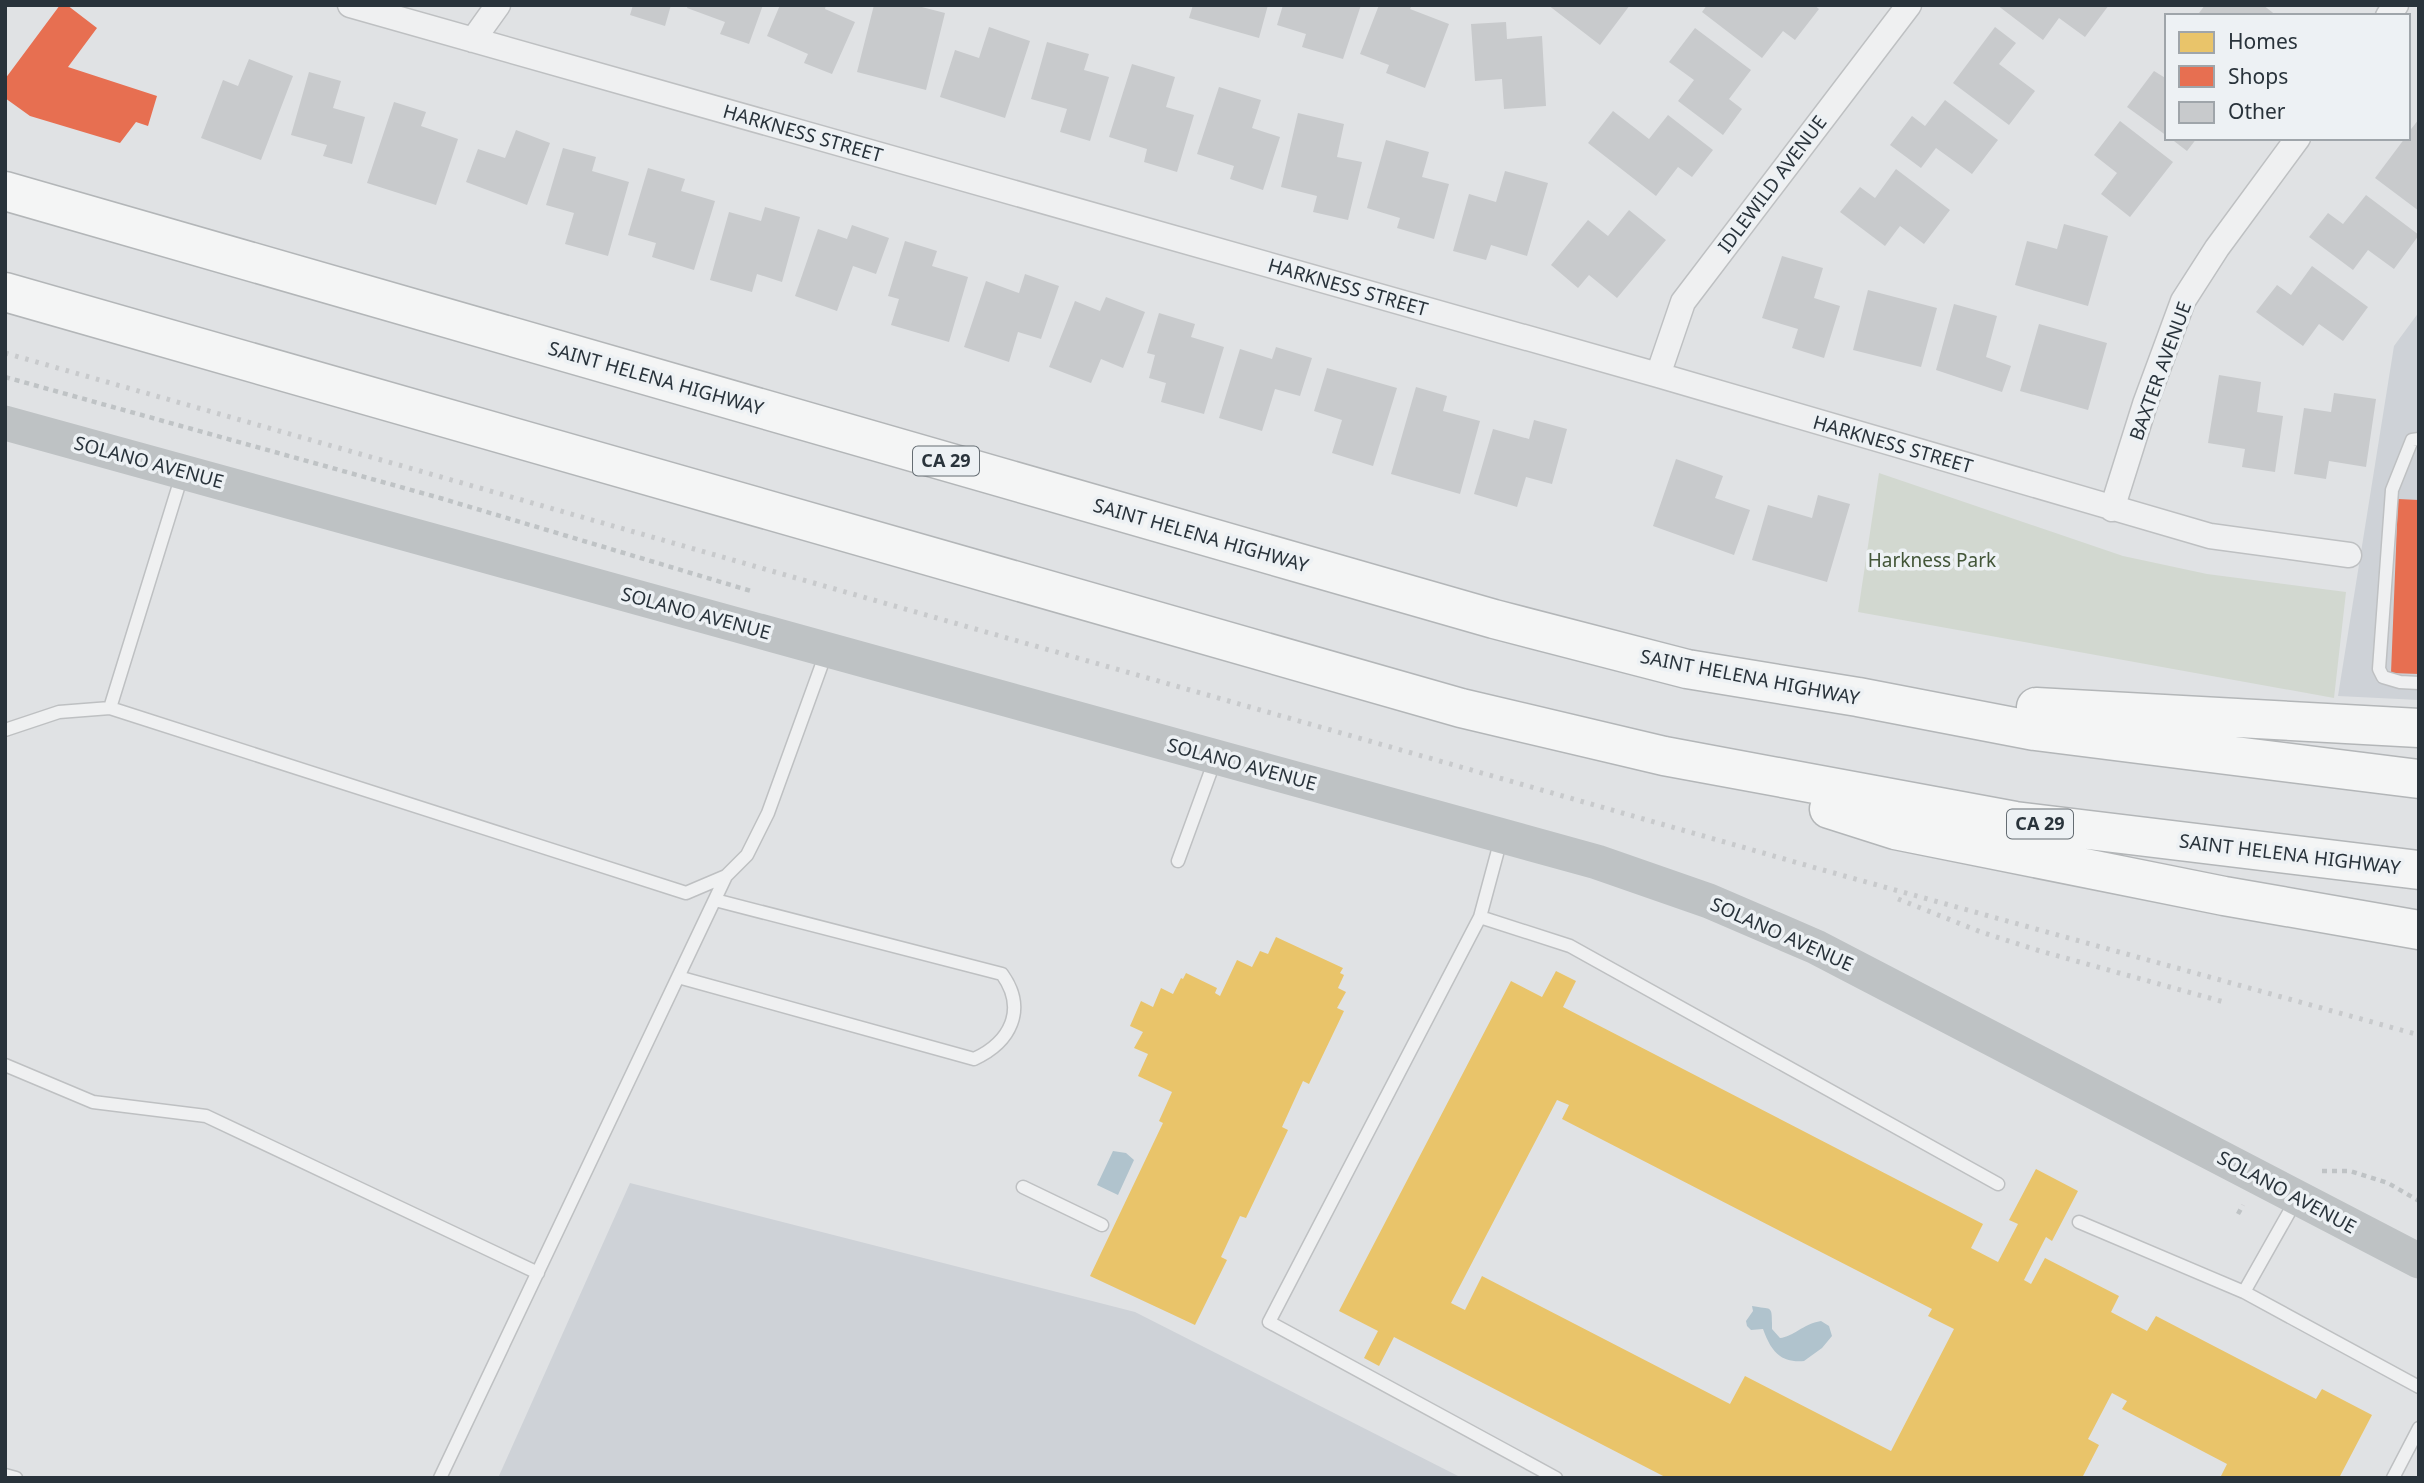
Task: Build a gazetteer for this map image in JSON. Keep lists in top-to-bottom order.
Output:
{
  "streets": {
    "highway": ["SAINT HELENA HIGHWAY", "CA 29"],
    "street": [
      "HARKNESS STREET",
      "IDLEWILD AVENUE",
      "BAXTER AVENUE",
      "SOLANO AVENUE"
    ]
  },
  "crossings": [
    ["HARKNESS STREET", "IDLEWILD AVENUE"],
    ["HARKNESS STREET", "BAXTER AVENUE"]
  ],
  "parks": ["Harkness Park"],
  "legend": ["Homes", "Shops", "Other"]
}
